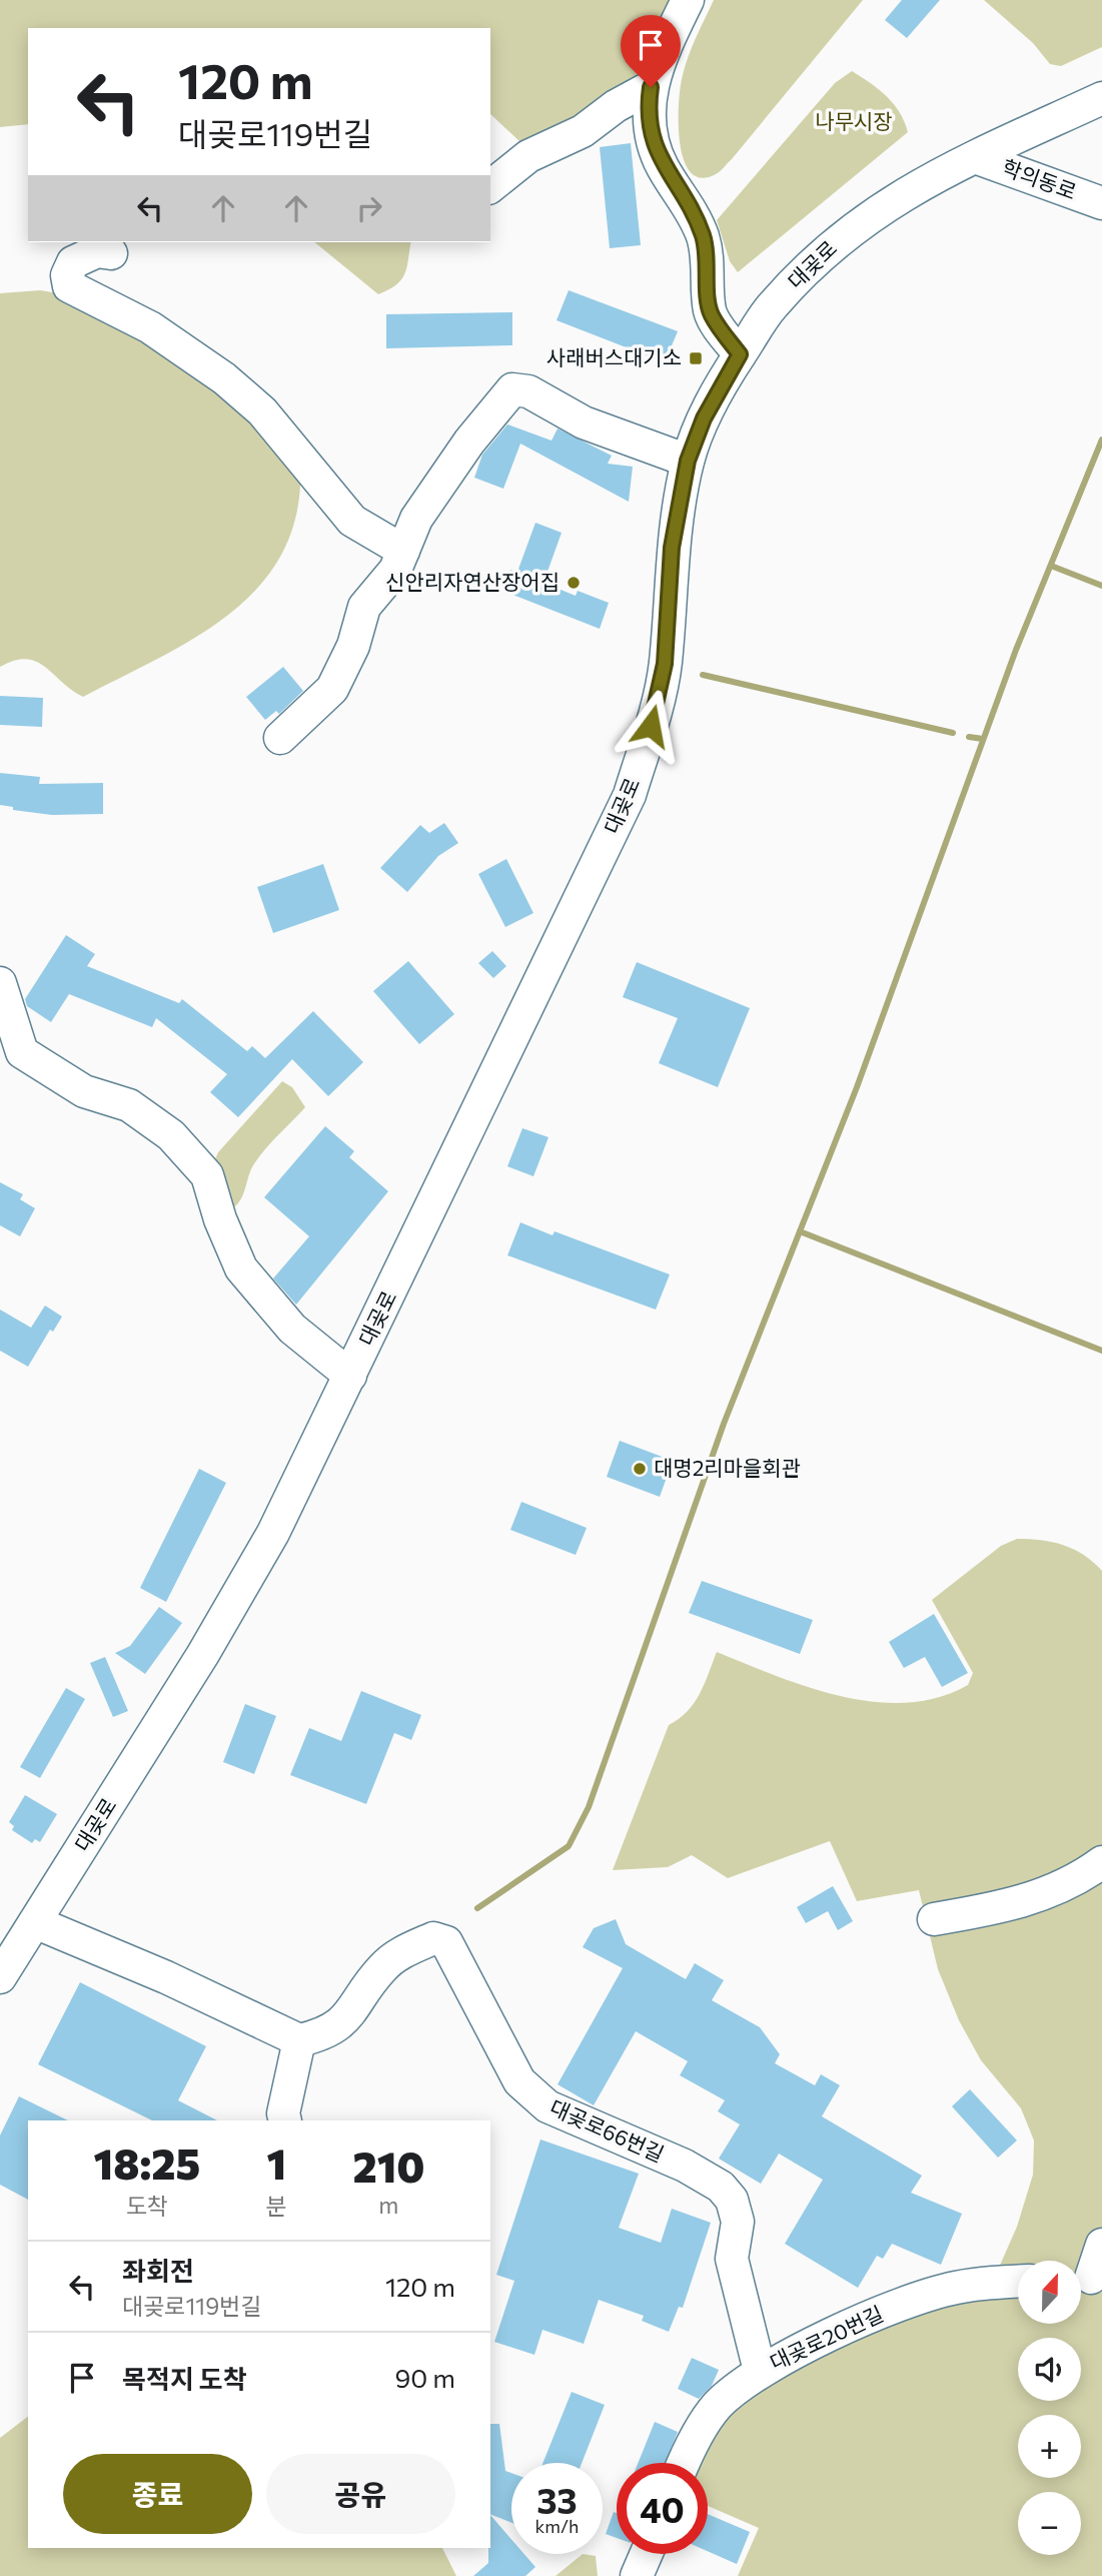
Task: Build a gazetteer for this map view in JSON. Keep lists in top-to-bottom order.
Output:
{
  "streets": {
    "street": [
      "학의동로",
      "대곶로",
      "대곶로66번길",
      "대곶로20번길"
    ]
  },
  "crossings": [
    ["학의동로", "대곶로"],
    ["대곶로66번길", "대곶로20번길"]
  ],
  "parks": ["나무시장"],
  "places": {
    "transit": ["사래버스대기소"],
    "other": ["신안리자연산장어집", "대명2리마을회관"]
  },
  "north": "top",
  "page": {
    "turn": ["120 m", "대곶로119번길"],
    "eta": [
      "18:25",
      "도착",
      "1",
      "분",
      "210",
      "m"
    ],
    "list": [
      {
        "name": "좌회전",
        "note": "대곶로119번길",
        "value": "120 m"
      },
      {
        "name": "목적지 도착",
        "value": "90 m"
      }
    ],
    "map_buttons": ["+", "−"],
    "buttons": ["종료", "공유"],
    "speed": "33 km/h",
    "limit": "40"
  }
}
